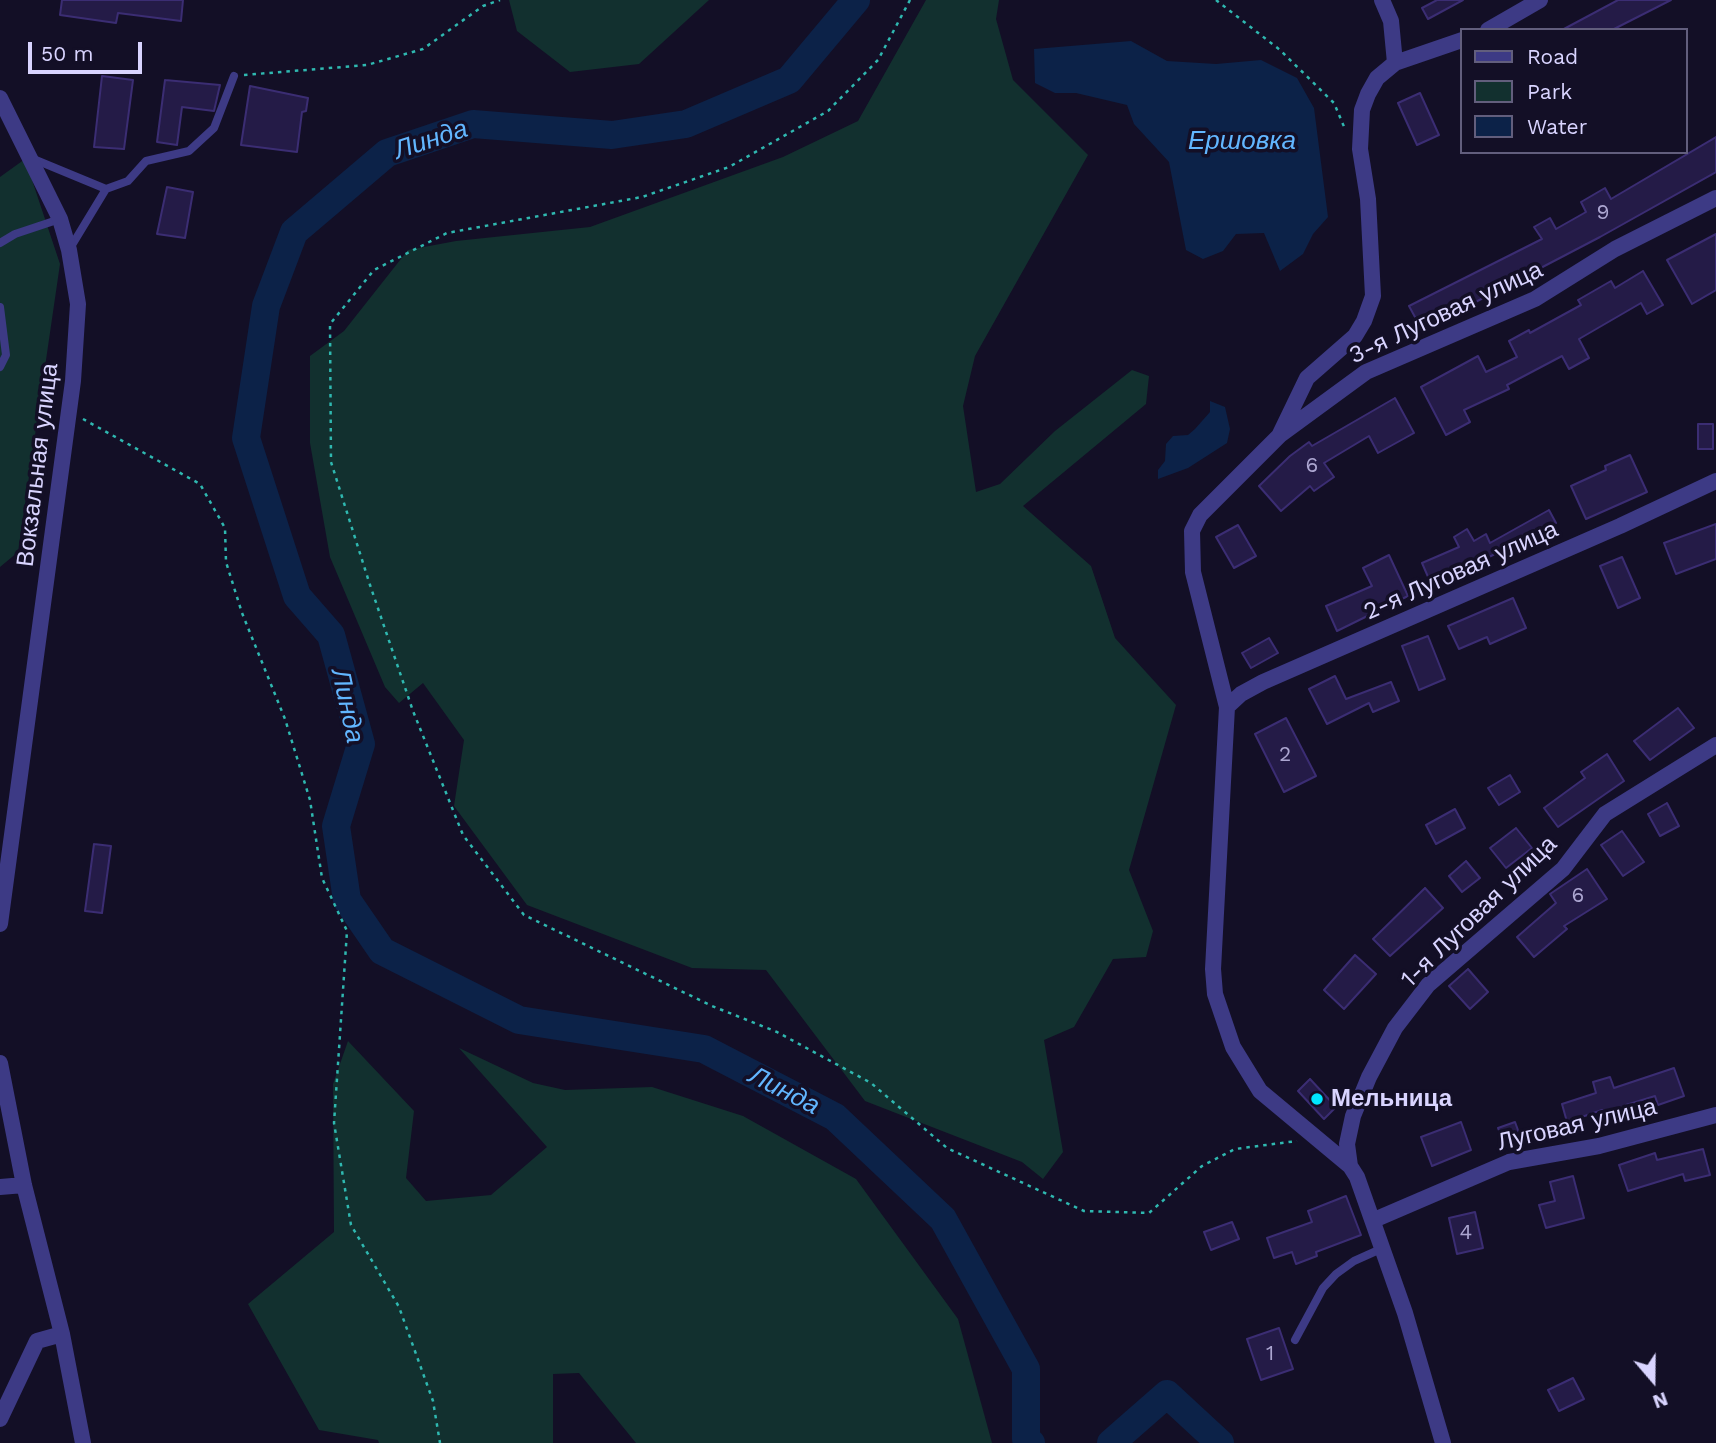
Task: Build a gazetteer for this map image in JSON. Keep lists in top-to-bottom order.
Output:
{
  "streets": {
    "street": [
      "3-я Луговая улица",
      "Вокзальная улица",
      "2-я Луговая улица",
      "1-я Луговая улица",
      "Луговая улица"
    ]
  },
  "crossings": [
    ["3-я Луговая улица", "2-я Луговая улица"]
  ],
  "water": ["Линда", "Ершовка"],
  "places": ["Мельница"],
  "house_numbers": [
    "9",
    "6",
    "2",
    "6",
    "4",
    "1"
  ],
  "legend": ["Road", "Park", "Water"],
  "scale_bar": "50 m",
  "north": "bottom"
}
